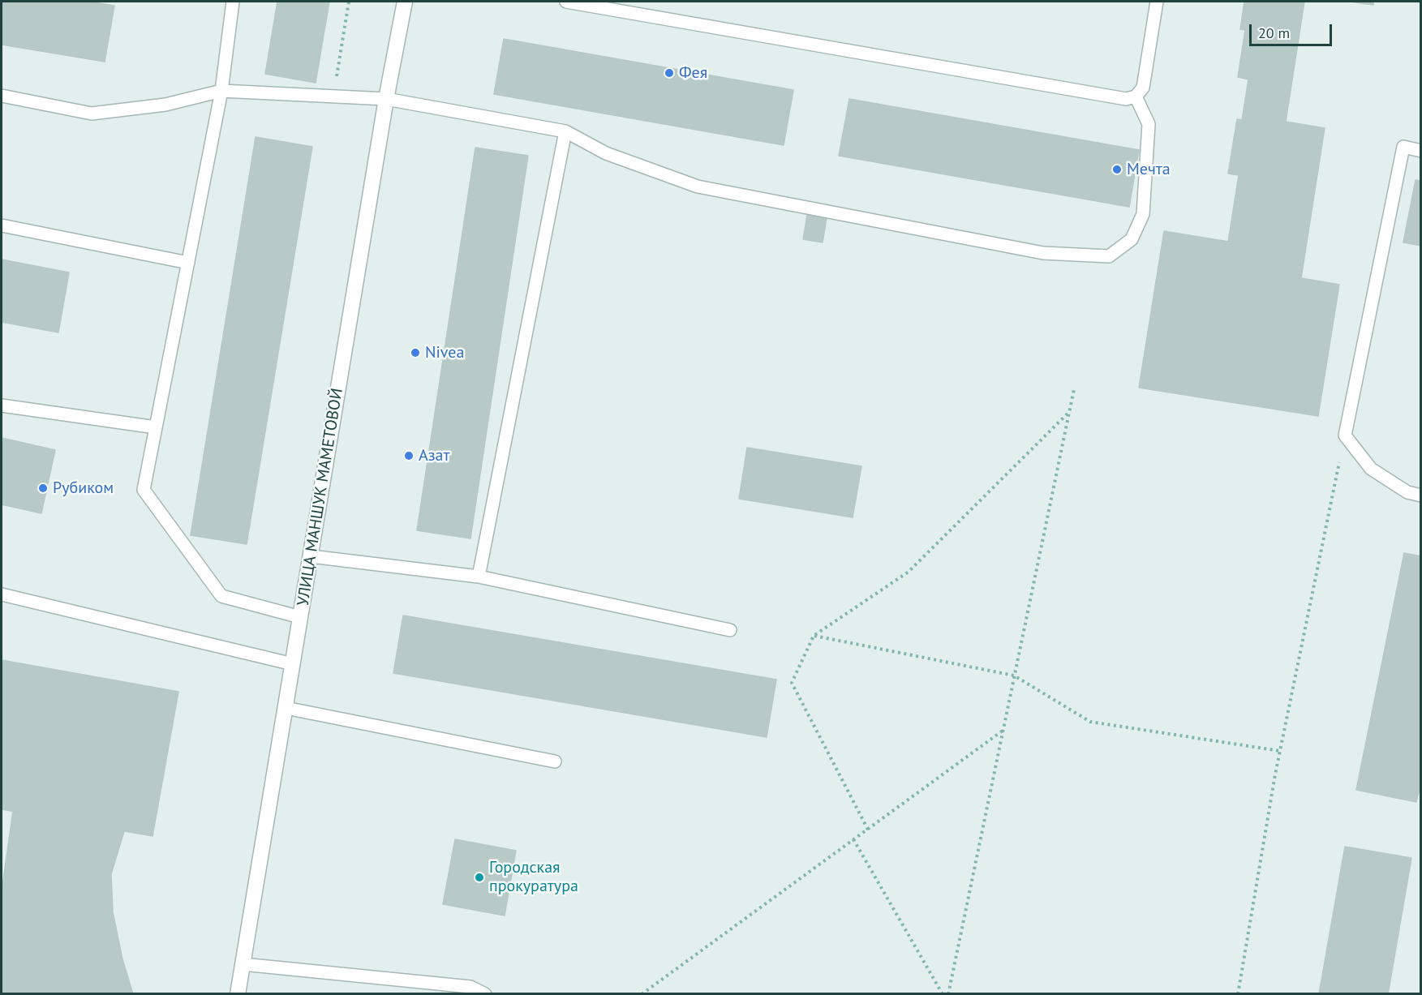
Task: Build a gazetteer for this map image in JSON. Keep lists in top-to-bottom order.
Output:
{
  "streets": {
    "street": ["УЛИЦА МАНШУК МАМЕТОВОЙ"]
  },
  "places": [
    "Фея",
    "Мечта",
    "Nivea",
    "Азат",
    "Рубиком",
    "Городская прокуратура"
  ],
  "scale_bar": "20 m"
}
